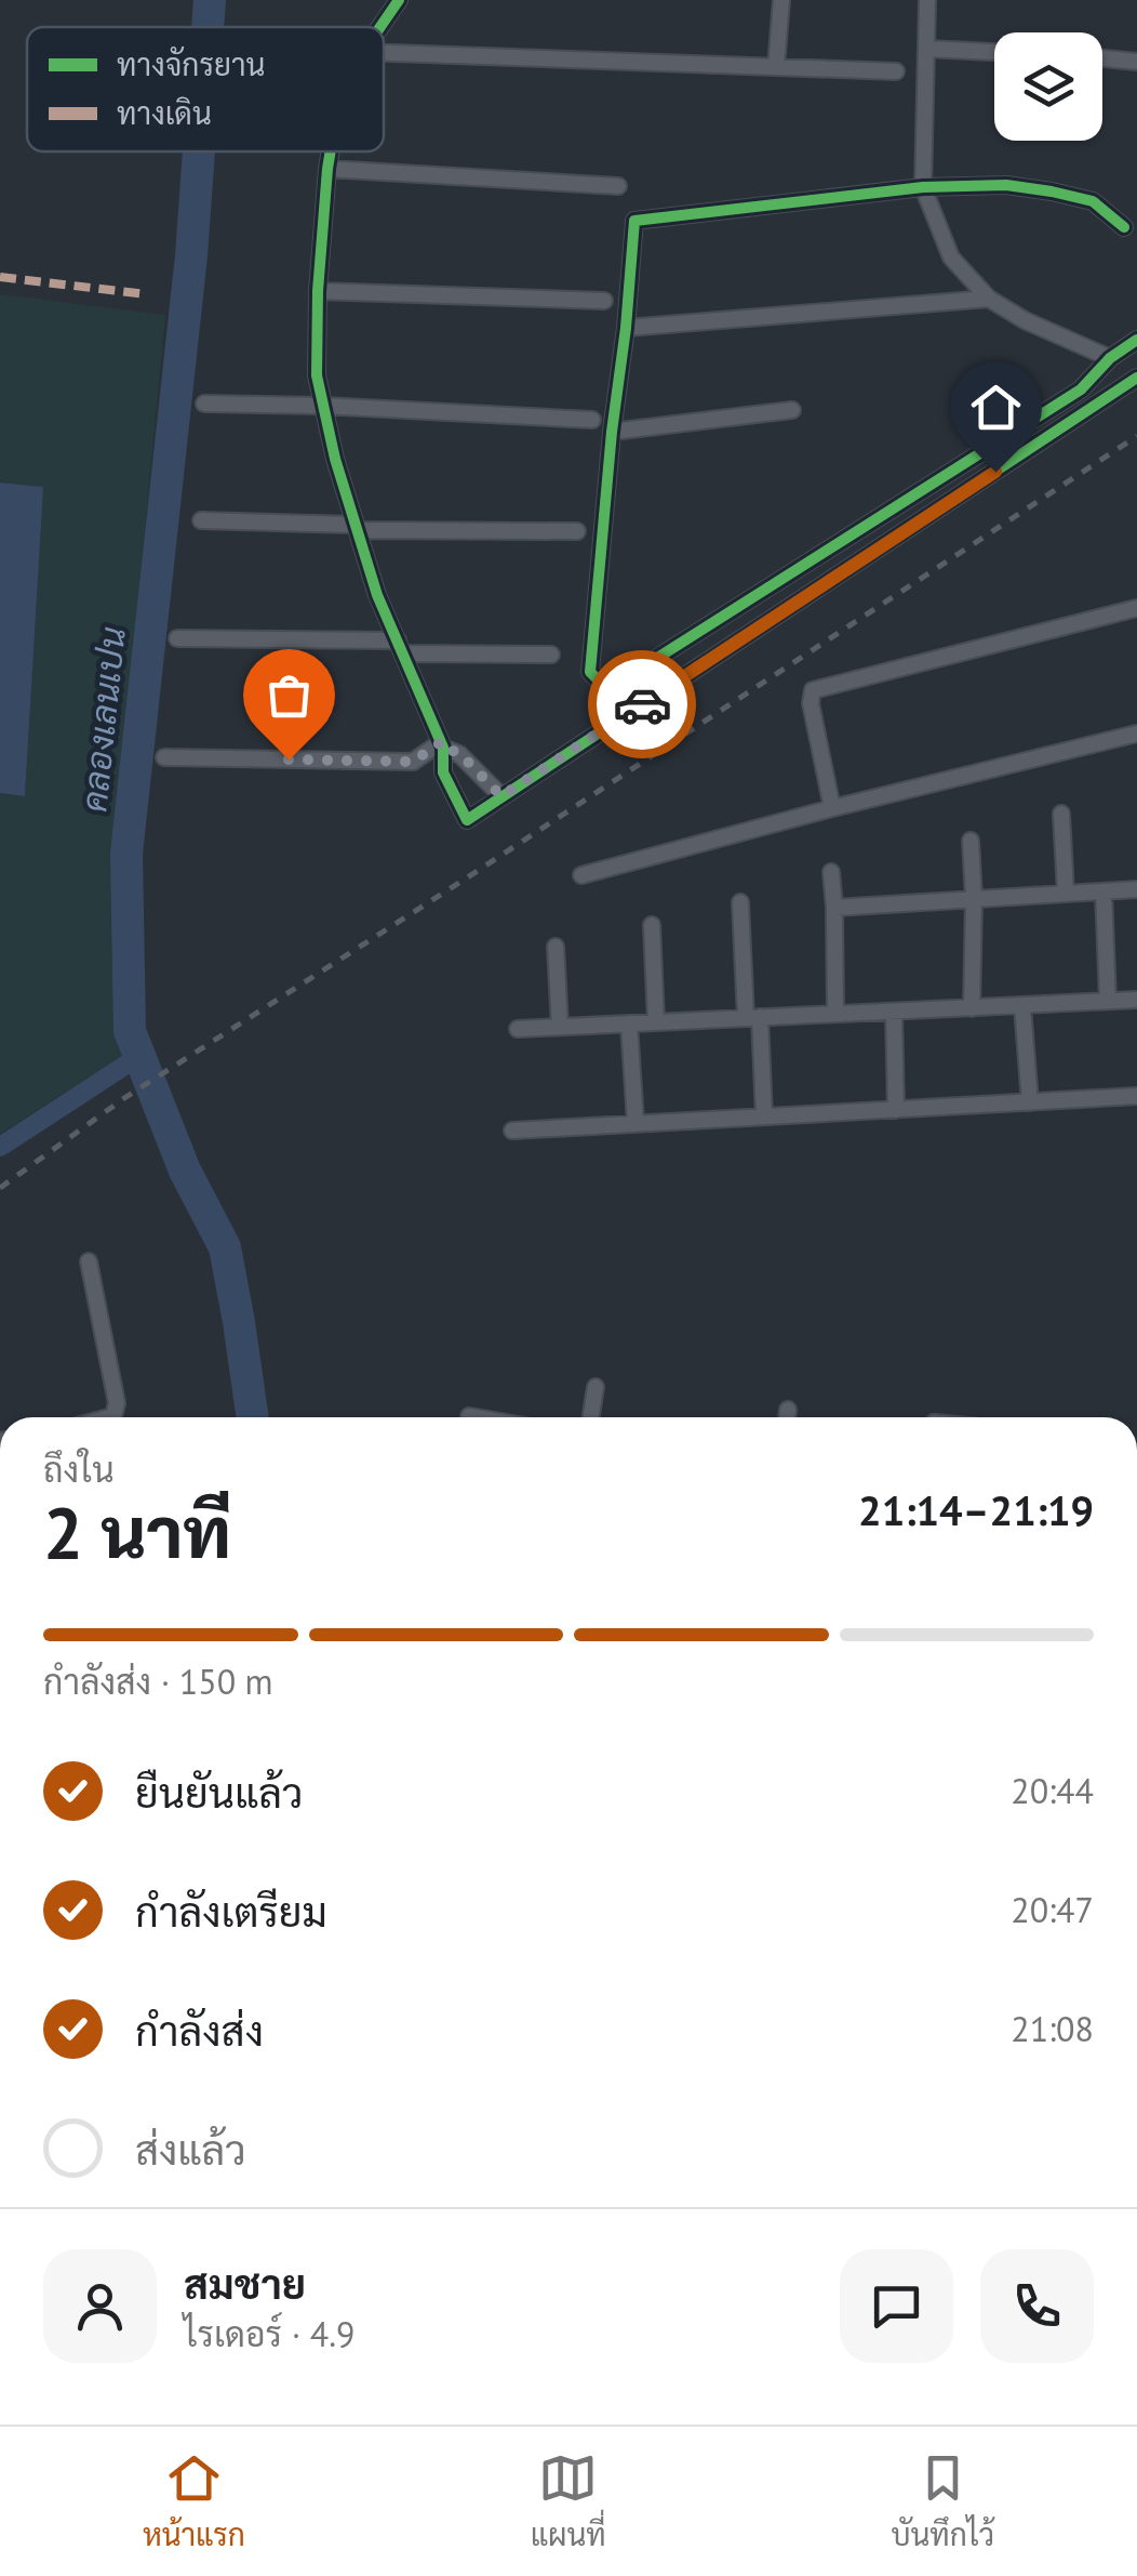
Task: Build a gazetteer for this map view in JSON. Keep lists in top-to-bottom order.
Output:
{
  "water": ["คลองเลนเปน"],
  "legend": ["ทางจักรยาน", "ทางเดิน"],
  "page": {
    "heading": ["2 นาที", "ถึงใน", "21:14–21:19"],
    "panel": ["สมชาย", "ไรเดอร์ · 4.9"],
    "bar": "กำลังส่ง · 150 m",
    "list": [
      ["ยืนยันแล้ว", "20:44"],
      ["กำลังเตรียม", "20:47"],
      ["กำลังส่ง", "21:08"],
      "ส่งแล้ว"
    ],
    "tabs": ["หน้าแรก", "แผนที่", "บันทึกไว้"]
  }
}
